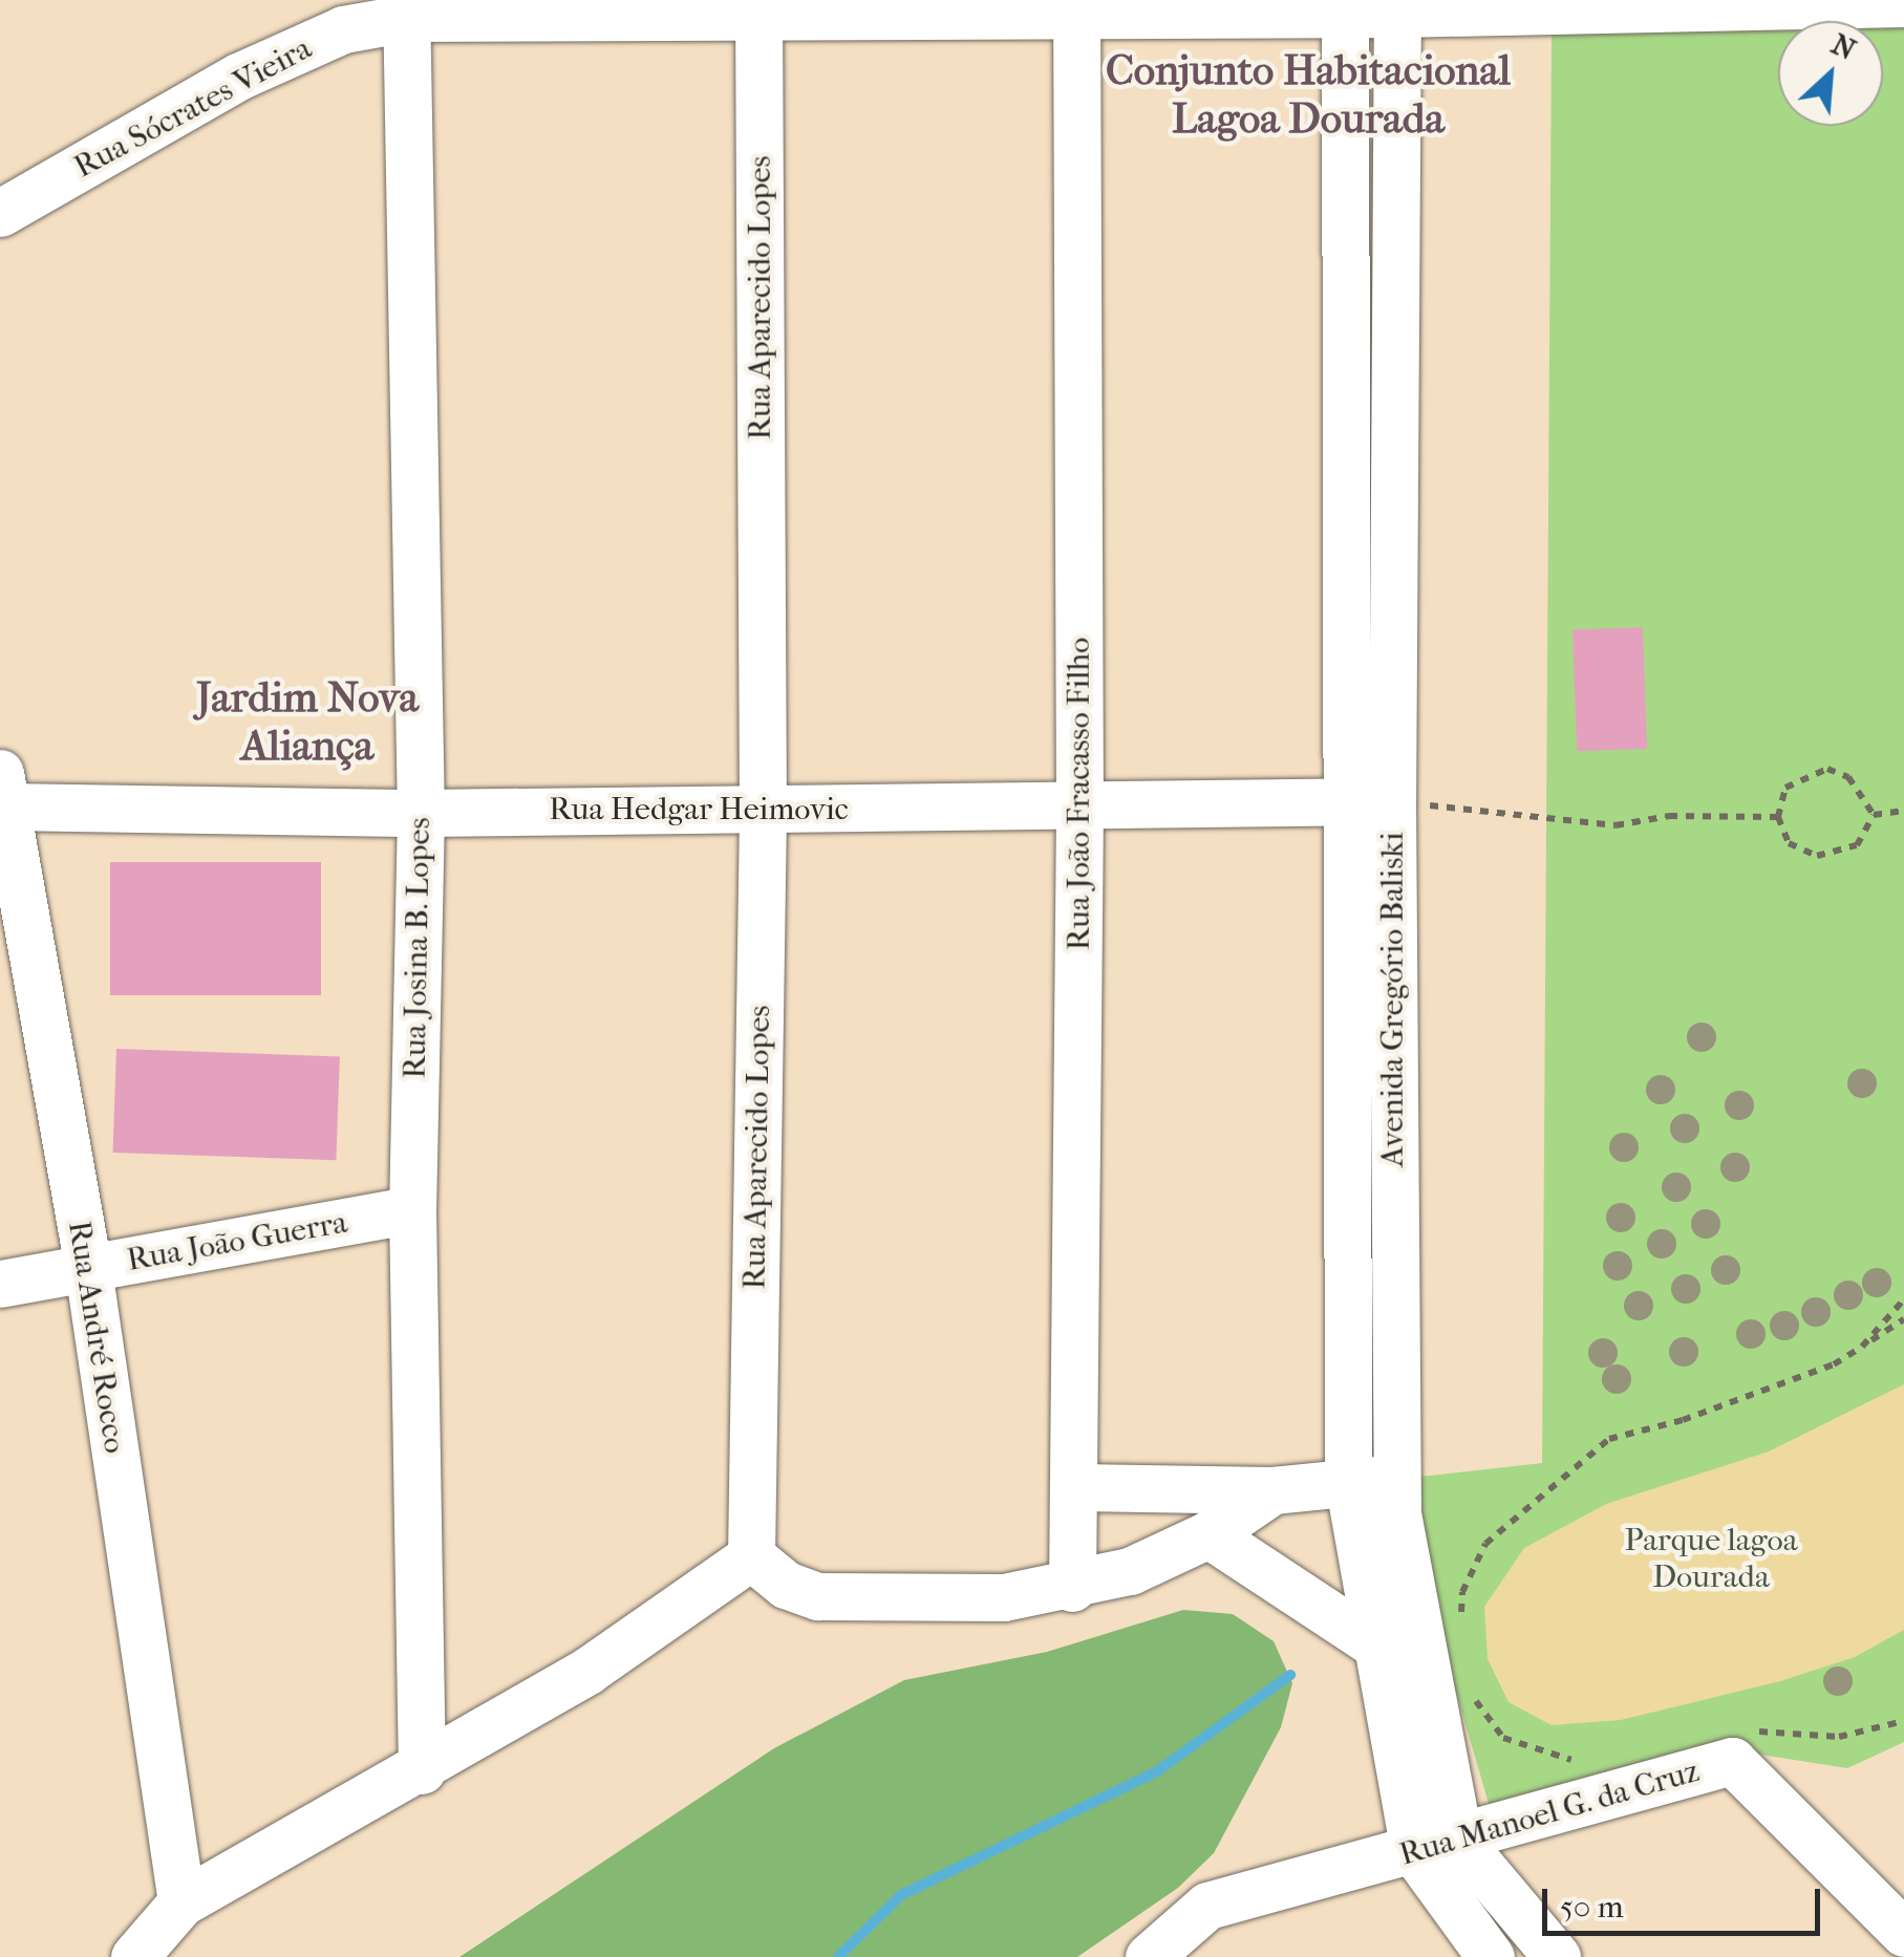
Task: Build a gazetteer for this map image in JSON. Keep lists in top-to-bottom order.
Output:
{
  "streets": {
    "street": [
      "Rua Sócrates Vieira",
      "Rua Aparecido Lopes",
      "Rua João Fracasso Filho",
      "Rua Hedgar Heimovic",
      "Rua Josina B. Lopes",
      "Avenida Gregório Baliski",
      "Rua João Guerra",
      "Rua André Rocco",
      "Rua Manoel G. da Cruz"
    ]
  },
  "crossings": [
    ["Rua Sócrates Vieira", "Rua Aparecido Lopes"],
    ["Rua Sócrates Vieira", "Rua João Fracasso Filho"],
    ["Rua Sócrates Vieira", "Rua Josina B. Lopes"],
    ["Rua Sócrates Vieira", "Avenida Gregório Baliski"],
    ["Rua Aparecido Lopes", "Rua Hedgar Heimovic"],
    ["Rua João Fracasso Filho", "Rua Hedgar Heimovic"],
    ["Rua Hedgar Heimovic", "Rua Josina B. Lopes"],
    ["Rua Hedgar Heimovic", "Avenida Gregório Baliski"],
    ["Rua Hedgar Heimovic", "Rua André Rocco"],
    ["Rua Josina B. Lopes", "Rua João Guerra"],
    ["Avenida Gregório Baliski", "Rua Manoel G. da Cruz"],
    ["Rua João Guerra", "Rua André Rocco"]
  ],
  "districts": ["Conjunto Habitacional Lagoa Dourada", "Jardim Nova Aliança"],
  "parks": ["Parque lagoa Dourada"],
  "scale_bar": "50 m",
  "north": "top right"
}
